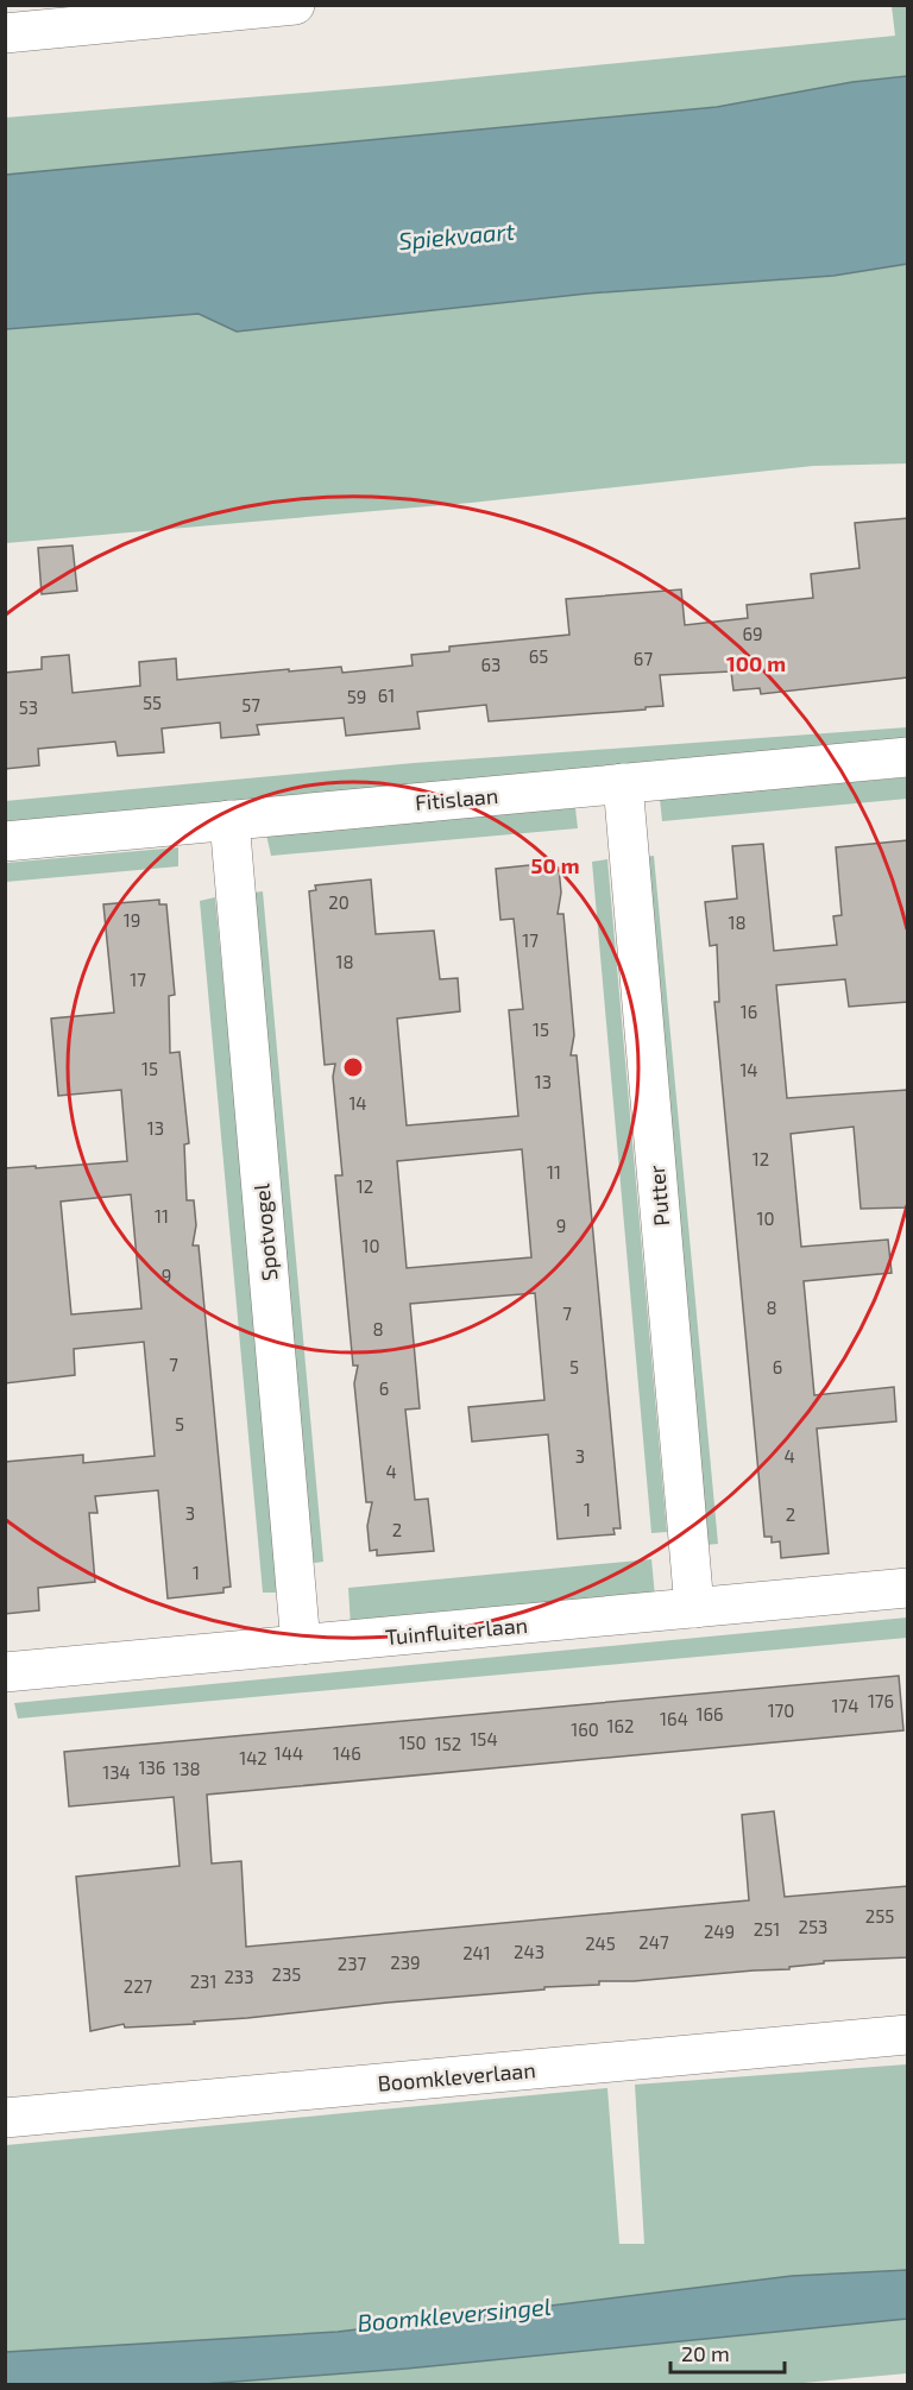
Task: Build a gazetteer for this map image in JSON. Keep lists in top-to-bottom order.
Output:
{
  "streets": {
    "street": [
      "Fitislaan",
      "Putter",
      "Spotvogel",
      "Tuinfluiterlaan",
      "Boomkleverlaan"
    ]
  },
  "crossings": [
    ["Fitislaan", "Putter"],
    ["Fitislaan", "Spotvogel"],
    ["Putter", "Tuinfluiterlaan"],
    ["Spotvogel", "Tuinfluiterlaan"]
  ],
  "water": ["Spiekvaart", "Boomkleversingel"],
  "house_numbers": [
    "69",
    "65",
    "67",
    "63",
    "61",
    "59",
    "55",
    "57",
    "53",
    "20",
    "19",
    "18",
    "17",
    "18",
    "17",
    "16",
    "15",
    "15",
    "14",
    "13",
    "14",
    "13",
    "12",
    "11",
    "12",
    "11",
    "10",
    "9",
    "10",
    "9",
    "8",
    "7",
    "8",
    "7",
    "5",
    "6",
    "6",
    "5",
    "3",
    "4",
    "4",
    "1",
    "3",
    "2",
    "2",
    "1",
    "176",
    "174",
    "170",
    "166",
    "164",
    "162",
    "160",
    "154",
    "150",
    "152",
    "144",
    "146",
    "142",
    "136",
    "138",
    "134",
    "255",
    "253",
    "251",
    "249",
    "247",
    "245",
    "243",
    "241",
    "239",
    "237",
    "235",
    "233",
    "231",
    "227"
  ],
  "scale_bar": "20 m",
  "rings": ["100 m", "50 m"]
}
